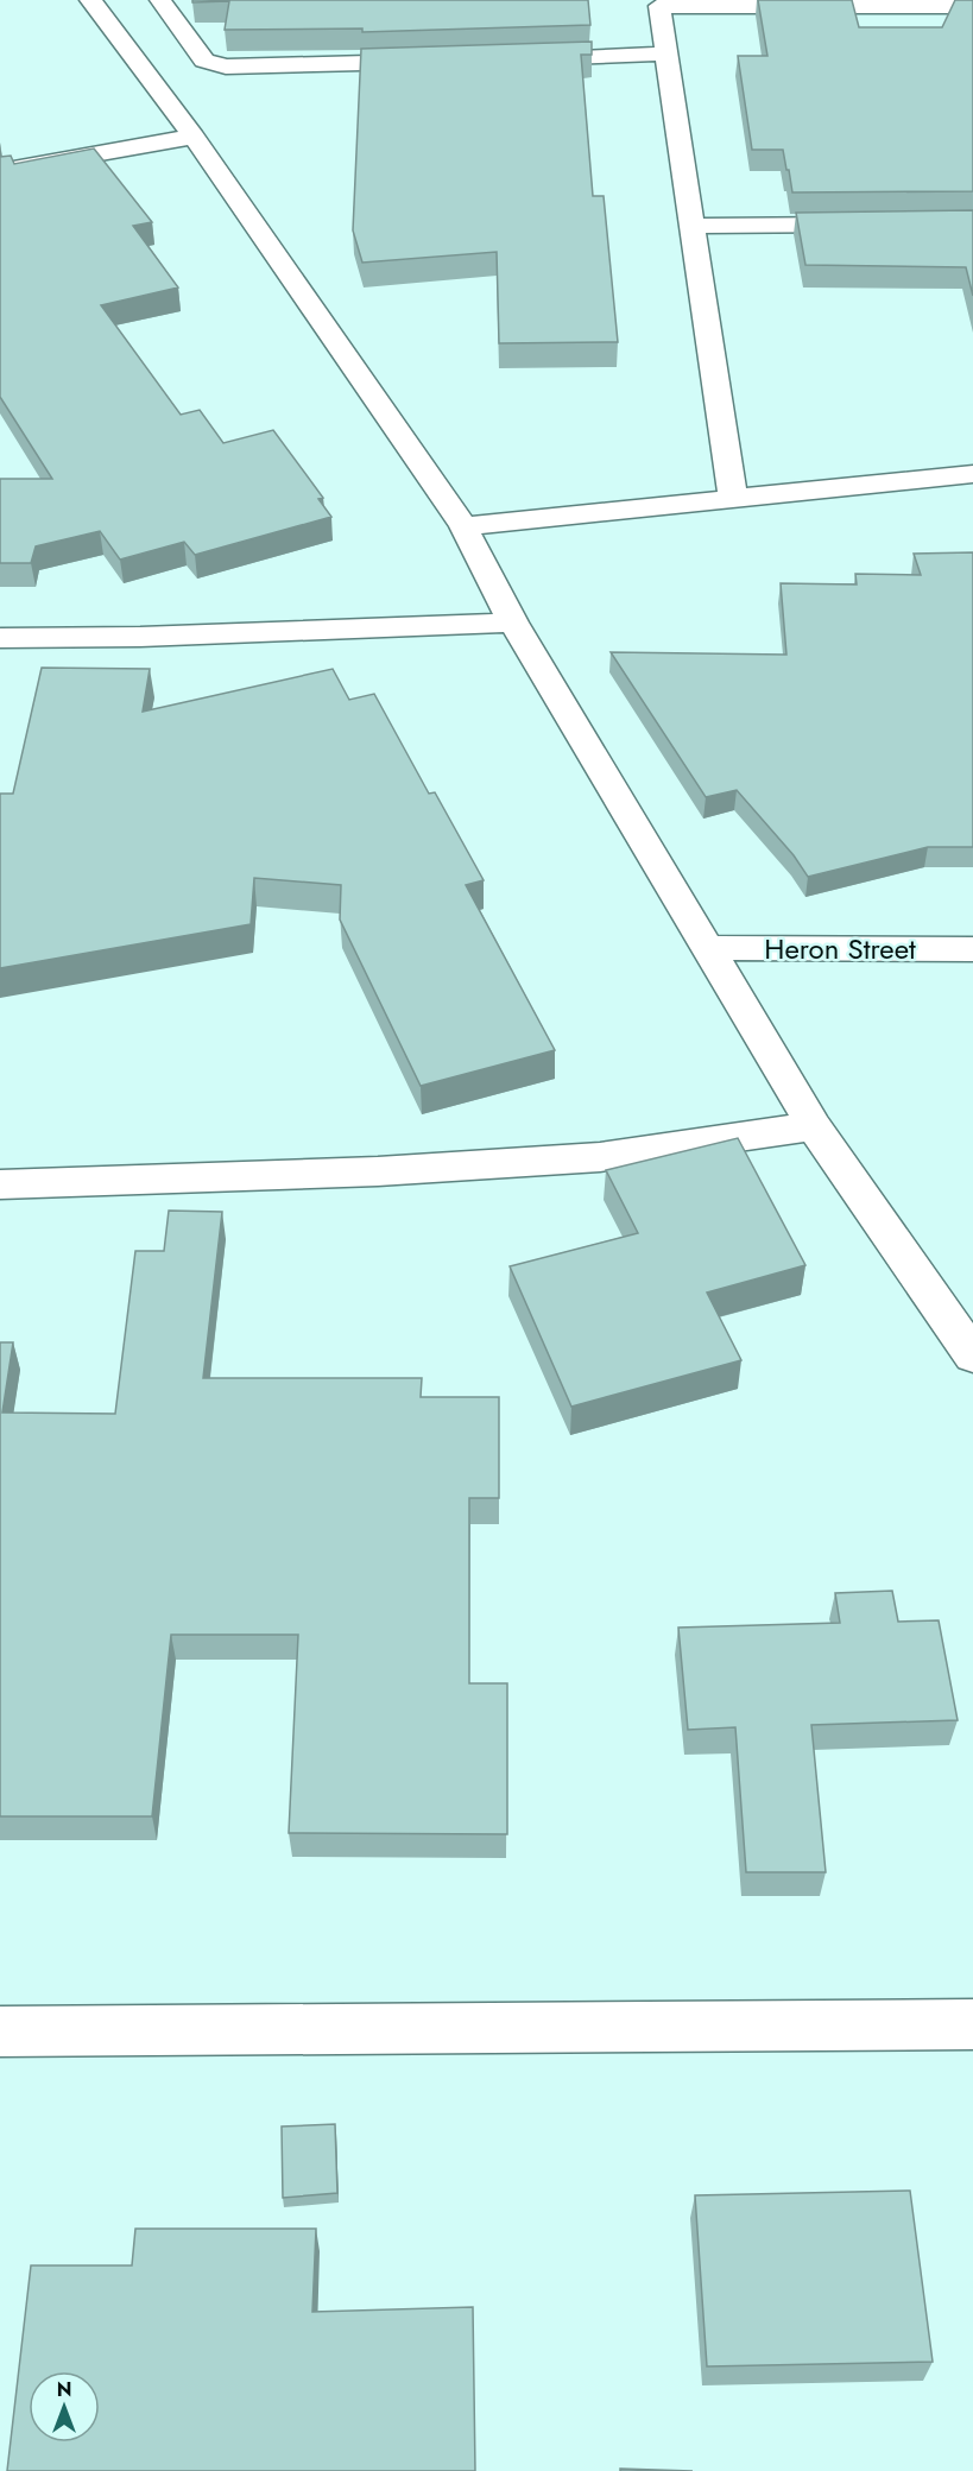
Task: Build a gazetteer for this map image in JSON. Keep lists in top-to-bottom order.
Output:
{
  "streets": {
    "street": ["Heron Street"]
  },
  "north": "top"
}
